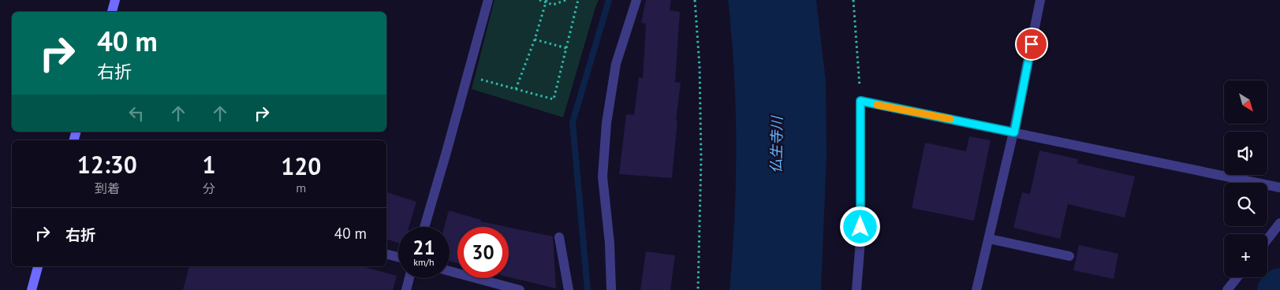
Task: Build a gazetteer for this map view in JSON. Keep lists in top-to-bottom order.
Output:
{
  "water": ["仏生寺川"],
  "north": "bottom right",
  "page": {
    "turn": ["40 m", "右折"],
    "map_buttons": "+",
    "eta": [
      "12:30",
      "到着",
      "1",
      "分",
      "120",
      "m"
    ],
    "list": [
      {
        "name": "右折",
        "value": "40 m"
      }
    ],
    "speed": "21 km/h",
    "limit": "30"
  }
}
